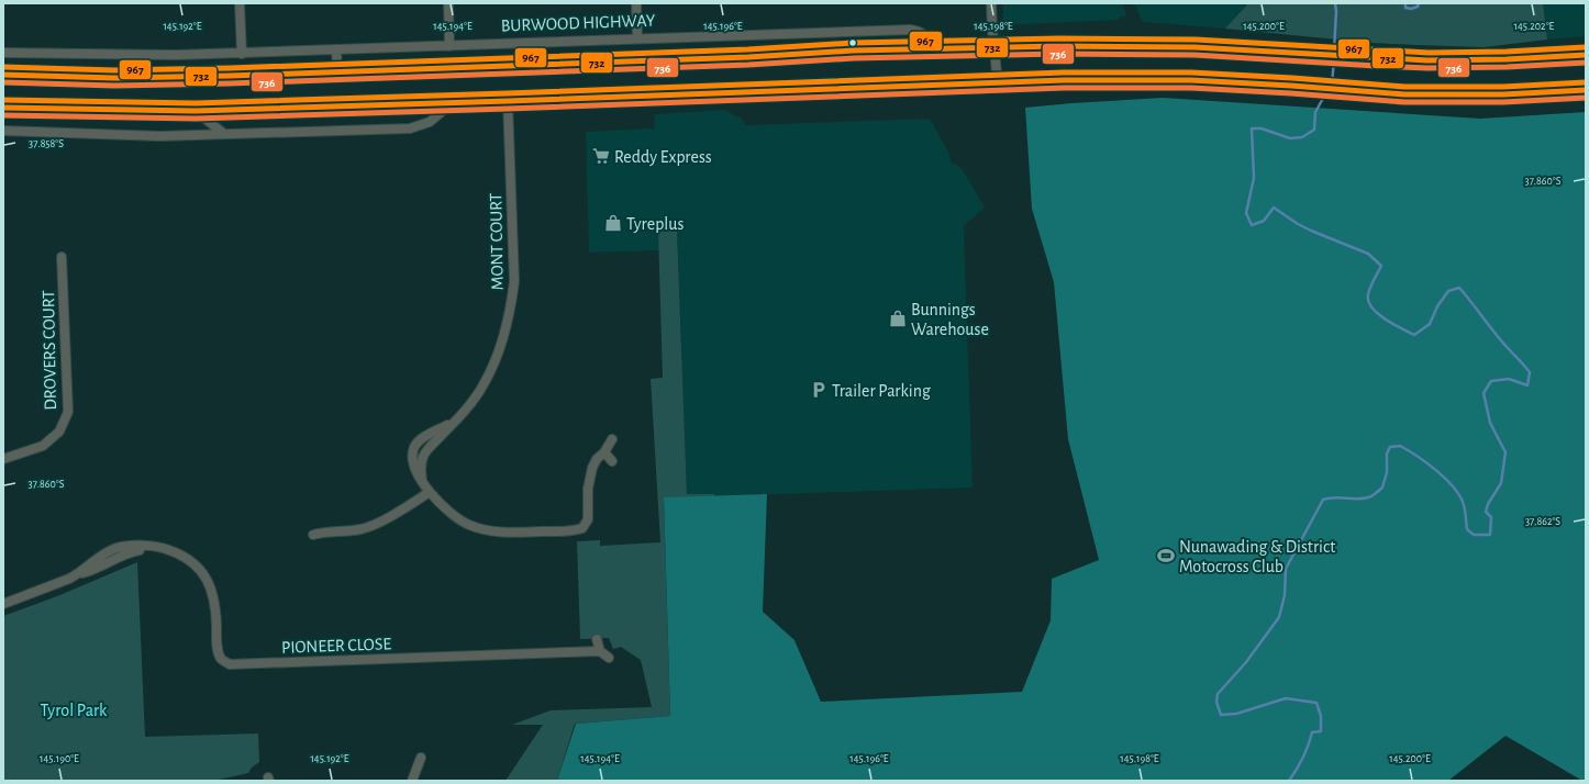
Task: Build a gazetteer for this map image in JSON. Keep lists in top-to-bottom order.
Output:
{
  "streets": {
    "street": [
      "BURWOOD HIGHWAY",
      "MONT COURT",
      "DROVERS COURT",
      "PIONEER CLOSE"
    ]
  },
  "parks": ["Tyrol Park"],
  "places": {
    "supermarket": ["Reddy Express"],
    "shop": ["Tyreplus", "Bunnings Warehouse"],
    "parking": ["Trailer Parking"],
    "sports": ["Nunawading & District Motocross Club"]
  },
  "lines": ["transit line 967", "transit line 732", "transit line 736"],
  "coordinates": [
    "145.192°E",
    "145.194°E",
    "145.196°E",
    "145.198°E",
    "145.200°E",
    "145.202°E",
    "37.858°S",
    "37.860°S",
    "37.862°S",
    "145.190°E"
  ]
}
